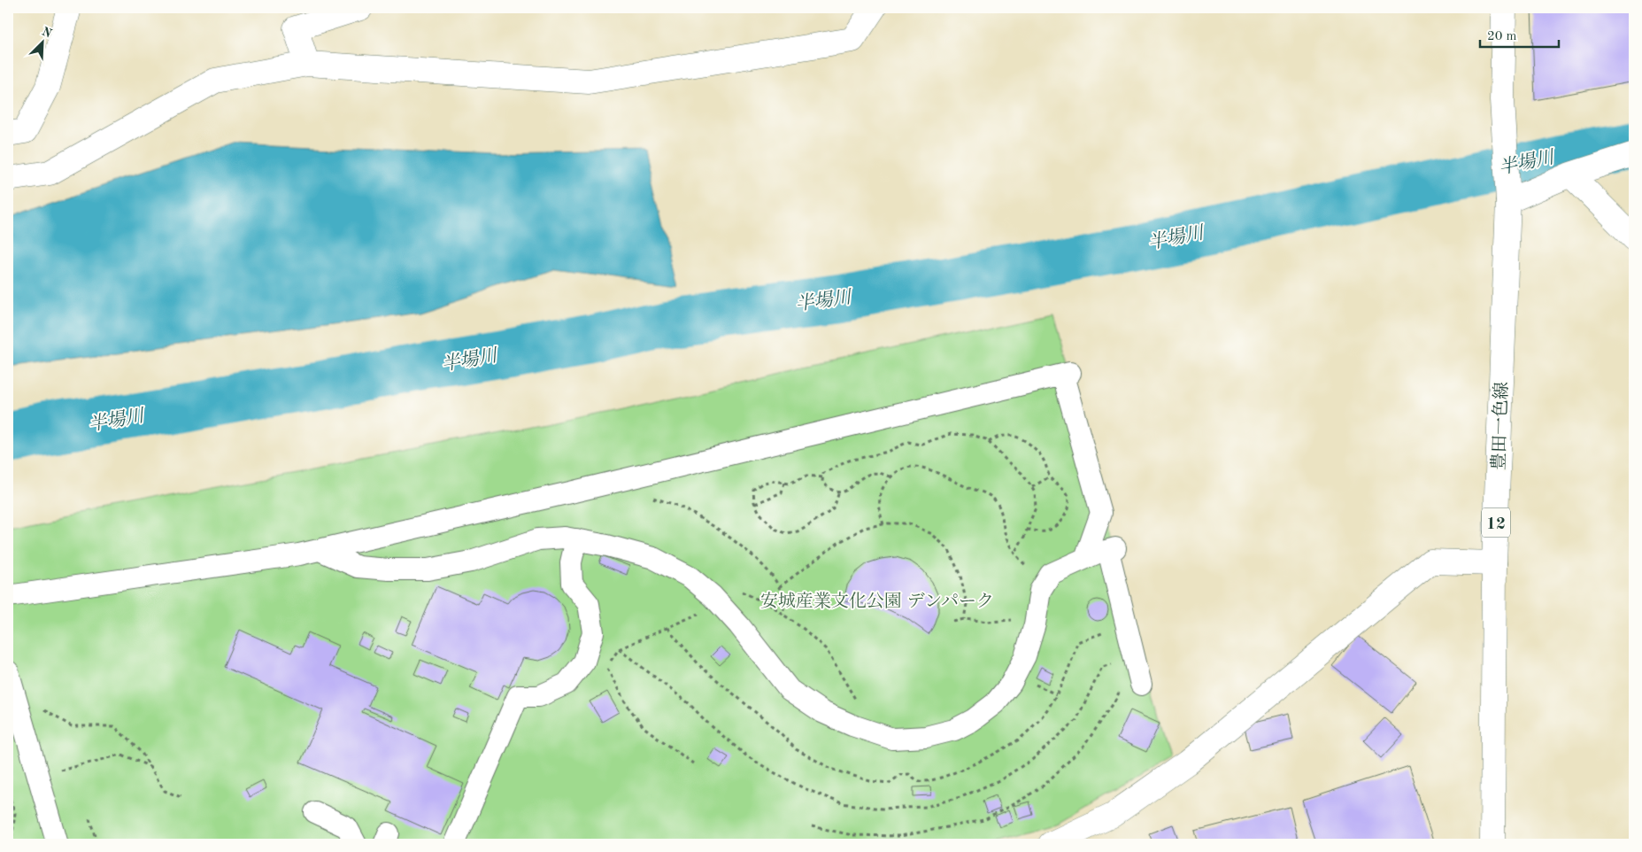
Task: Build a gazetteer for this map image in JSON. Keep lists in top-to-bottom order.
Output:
{
  "streets": {
    "street": ["豊田一色線", "12"]
  },
  "water": ["半場川"],
  "parks": ["安城産業文化公園 デンパーク"],
  "scale_bar": "20 m",
  "north": "top right"
}
